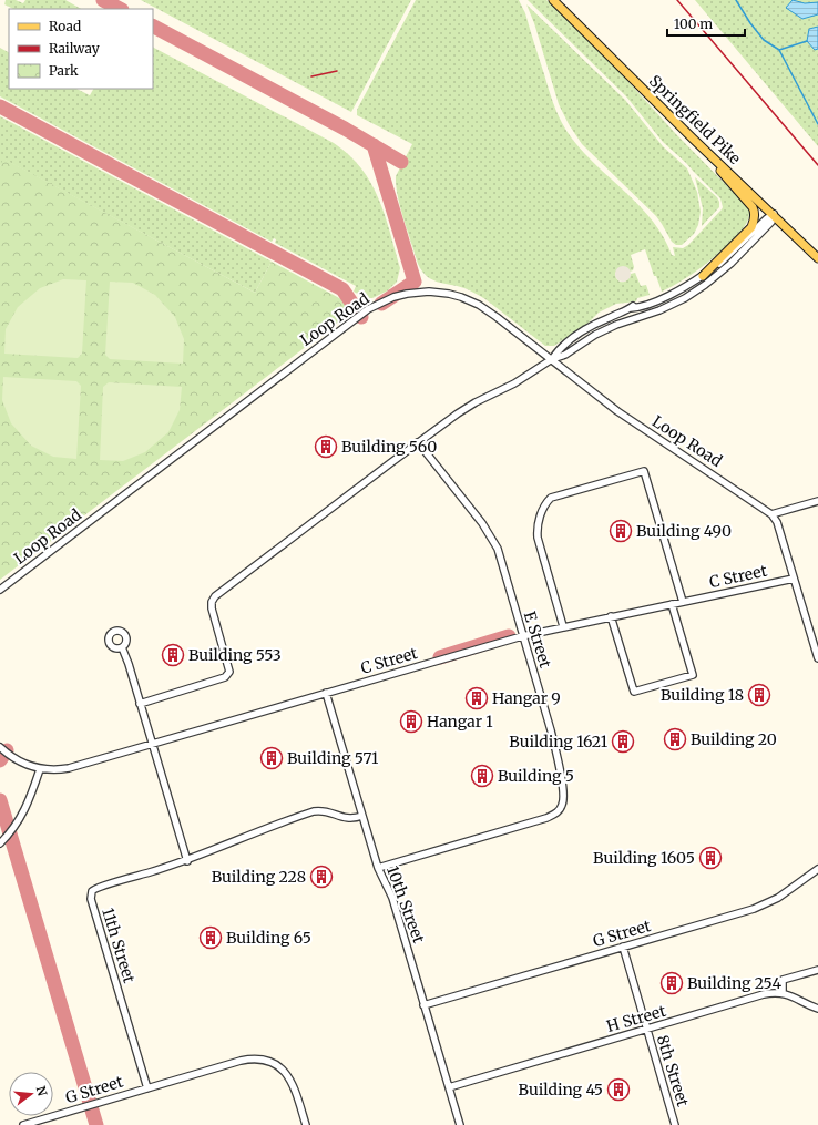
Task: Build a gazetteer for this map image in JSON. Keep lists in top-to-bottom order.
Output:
{
  "streets": {
    "main road": ["Springfield Pike"],
    "street": [
      "Loop Road",
      "C Street",
      "E Street",
      "10th Street",
      "G Street",
      "11th Street",
      "H Street",
      "8th Street"
    ]
  },
  "crossings": [
    ["C Street", "E Street"],
    ["C Street", "10th Street"],
    ["E Street", "10th Street"],
    ["10th Street", "G Street"],
    ["10th Street", "11th Street"],
    ["10th Street", "H Street"],
    ["G Street", "11th Street"],
    ["G Street", "8th Street"],
    ["H Street", "8th Street"]
  ],
  "places": {
    "building": [
      "Building 560",
      "Building 490",
      "Building 553",
      "Building 18",
      "Hangar 9",
      "Hangar 1",
      "Building 20",
      "Building 1621",
      "Building 571",
      "Building 5",
      "Building 1605",
      "Building 228",
      "Building 65",
      "Building 254",
      "Building 45"
    ]
  },
  "legend": ["Road", "Railway", "Park"],
  "scale_bar": "100 m",
  "north": "right"
}
